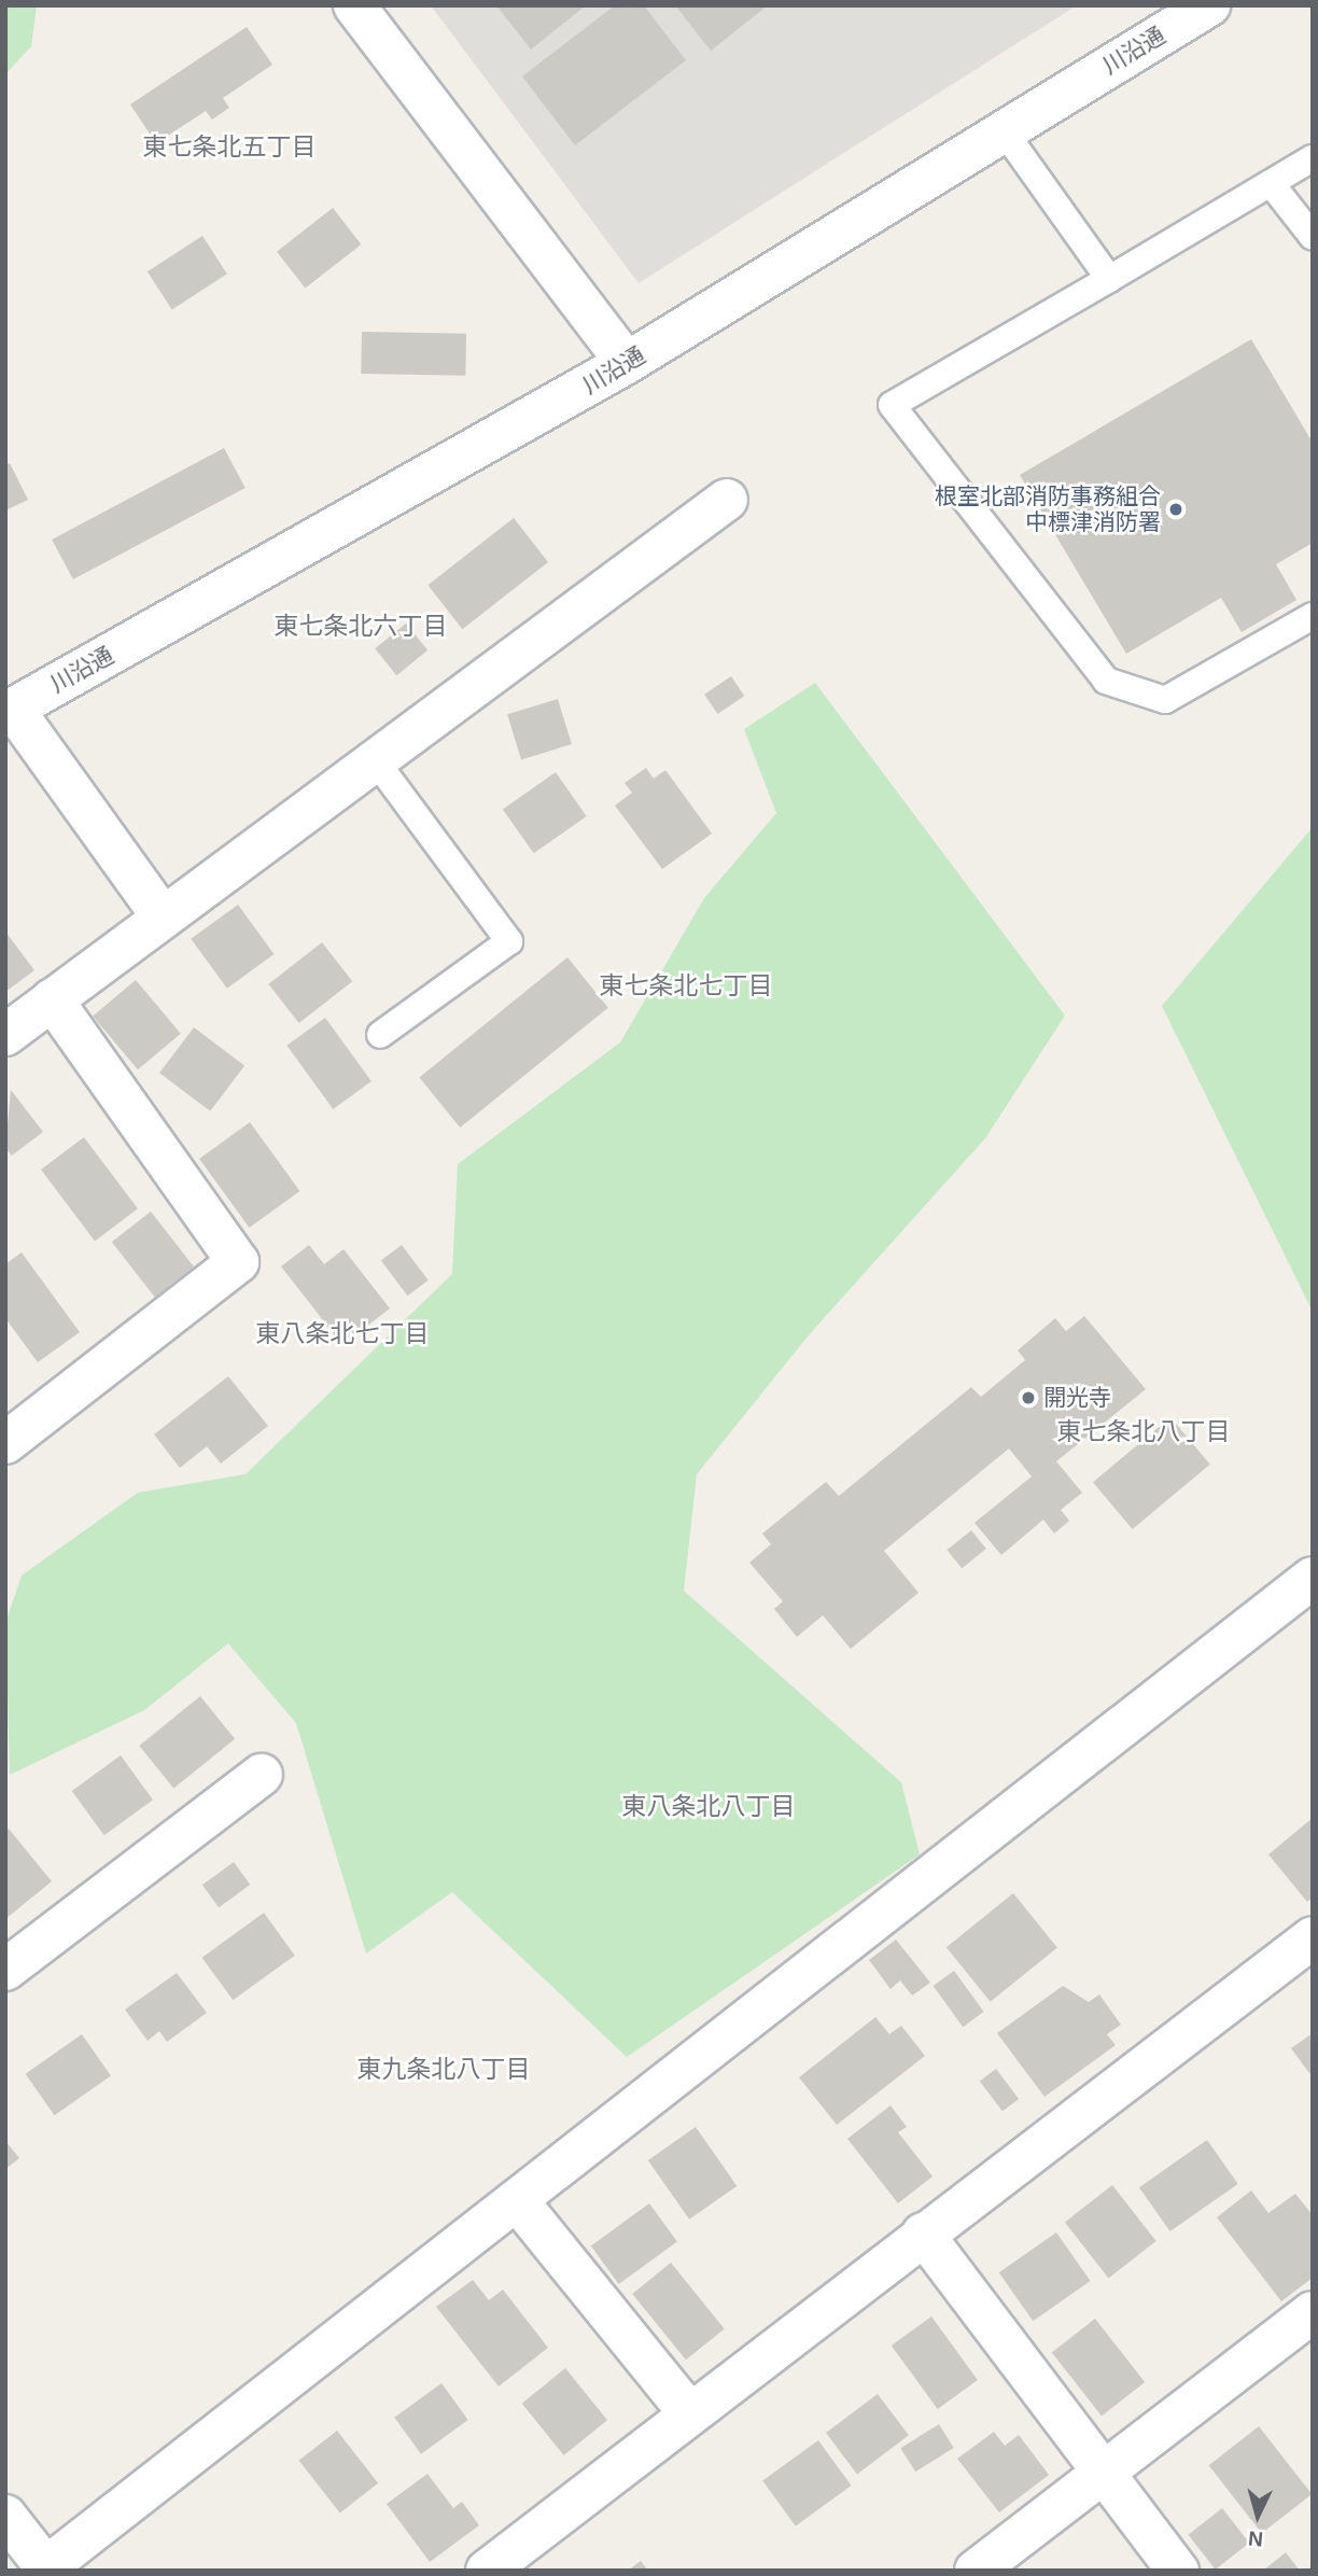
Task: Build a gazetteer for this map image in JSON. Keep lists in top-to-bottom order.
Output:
{
  "streets": {
    "street": ["川沿通"]
  },
  "districts": [
    "東七条北五丁目",
    "東七条北六丁目",
    "東七条北七丁目",
    "東八条北七丁目",
    "東七条北八丁目",
    "東八条北八丁目",
    "東九条北八丁目"
  ],
  "places": ["根室北部消防事務組合 中標津消防署", "開光寺"],
  "north": "bottom"
}
